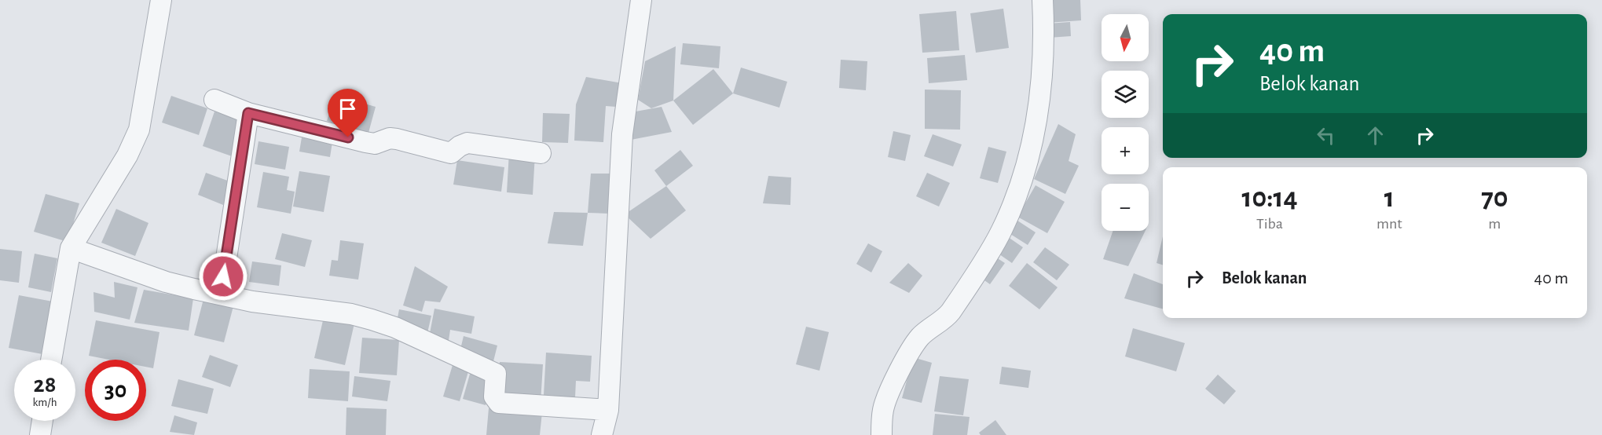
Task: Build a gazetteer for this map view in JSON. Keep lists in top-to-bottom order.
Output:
{
  "north": "bottom",
  "page": {
    "map_buttons": ["+", "−"],
    "turn": ["40 m", "Belok kanan"],
    "eta": [
      "10:14",
      "Tiba",
      "1",
      "mnt",
      "70",
      "m"
    ],
    "list": [
      {
        "name": "Belok kanan",
        "value": "40 m"
      }
    ],
    "speed": "28 km/h",
    "limit": "30"
  }
}
